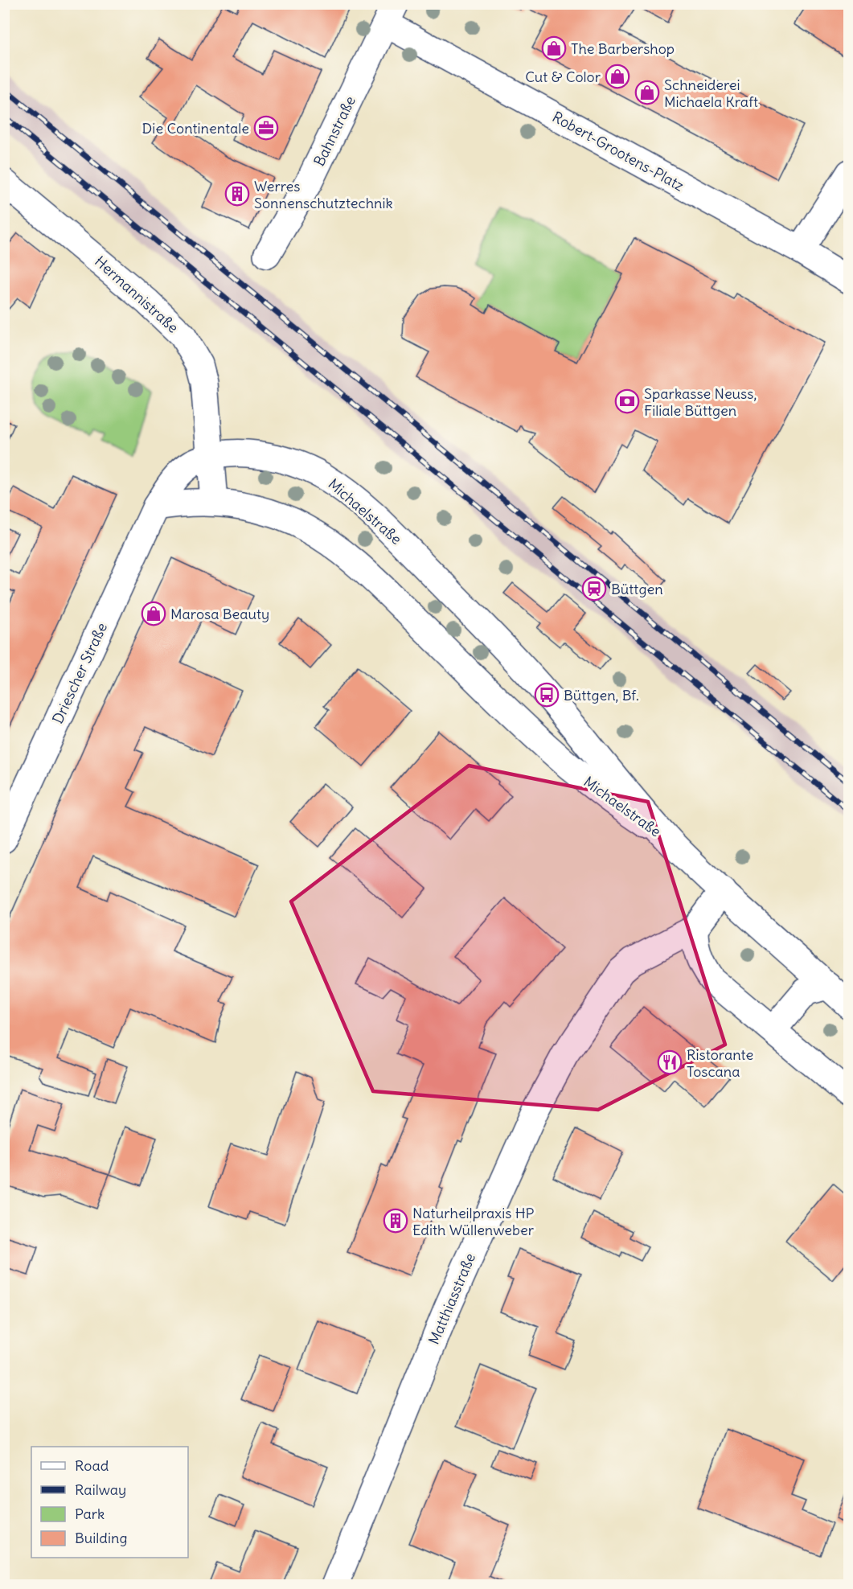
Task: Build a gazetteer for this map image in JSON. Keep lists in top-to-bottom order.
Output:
{
  "streets": {
    "street": [
      "Bahnstraße",
      "Robert-Grootens-Platz",
      "Hermannistraße",
      "Michaelstraße",
      "Driescher Straße",
      "Matthiasstraße"
    ]
  },
  "crossings": [
    ["Bahnstraße", "Robert-Grootens-Platz"],
    ["Hermannistraße", "Michaelstraße"],
    ["Michaelstraße", "Driescher Straße"]
  ],
  "places": {
    "shop": [
      "The Barbershop",
      "Cut & Color",
      "Schneiderei Michaela Kraft",
      "Marosa Beauty"
    ],
    "office": ["Die Continentale"],
    "building": ["Werres Sonnenschutztechnik", "Naturheilpraxis HP Edith Wüllenweber"],
    "bank": ["Sparkasse Neuss, Filiale Büttgen"],
    "station": ["Büttgen"],
    "bus stop": ["Büttgen, Bf."],
    "restaurant": ["Ristorante Toscana"]
  },
  "legend": [
    "Road",
    "Railway",
    "Park",
    "Building"
  ]
}
